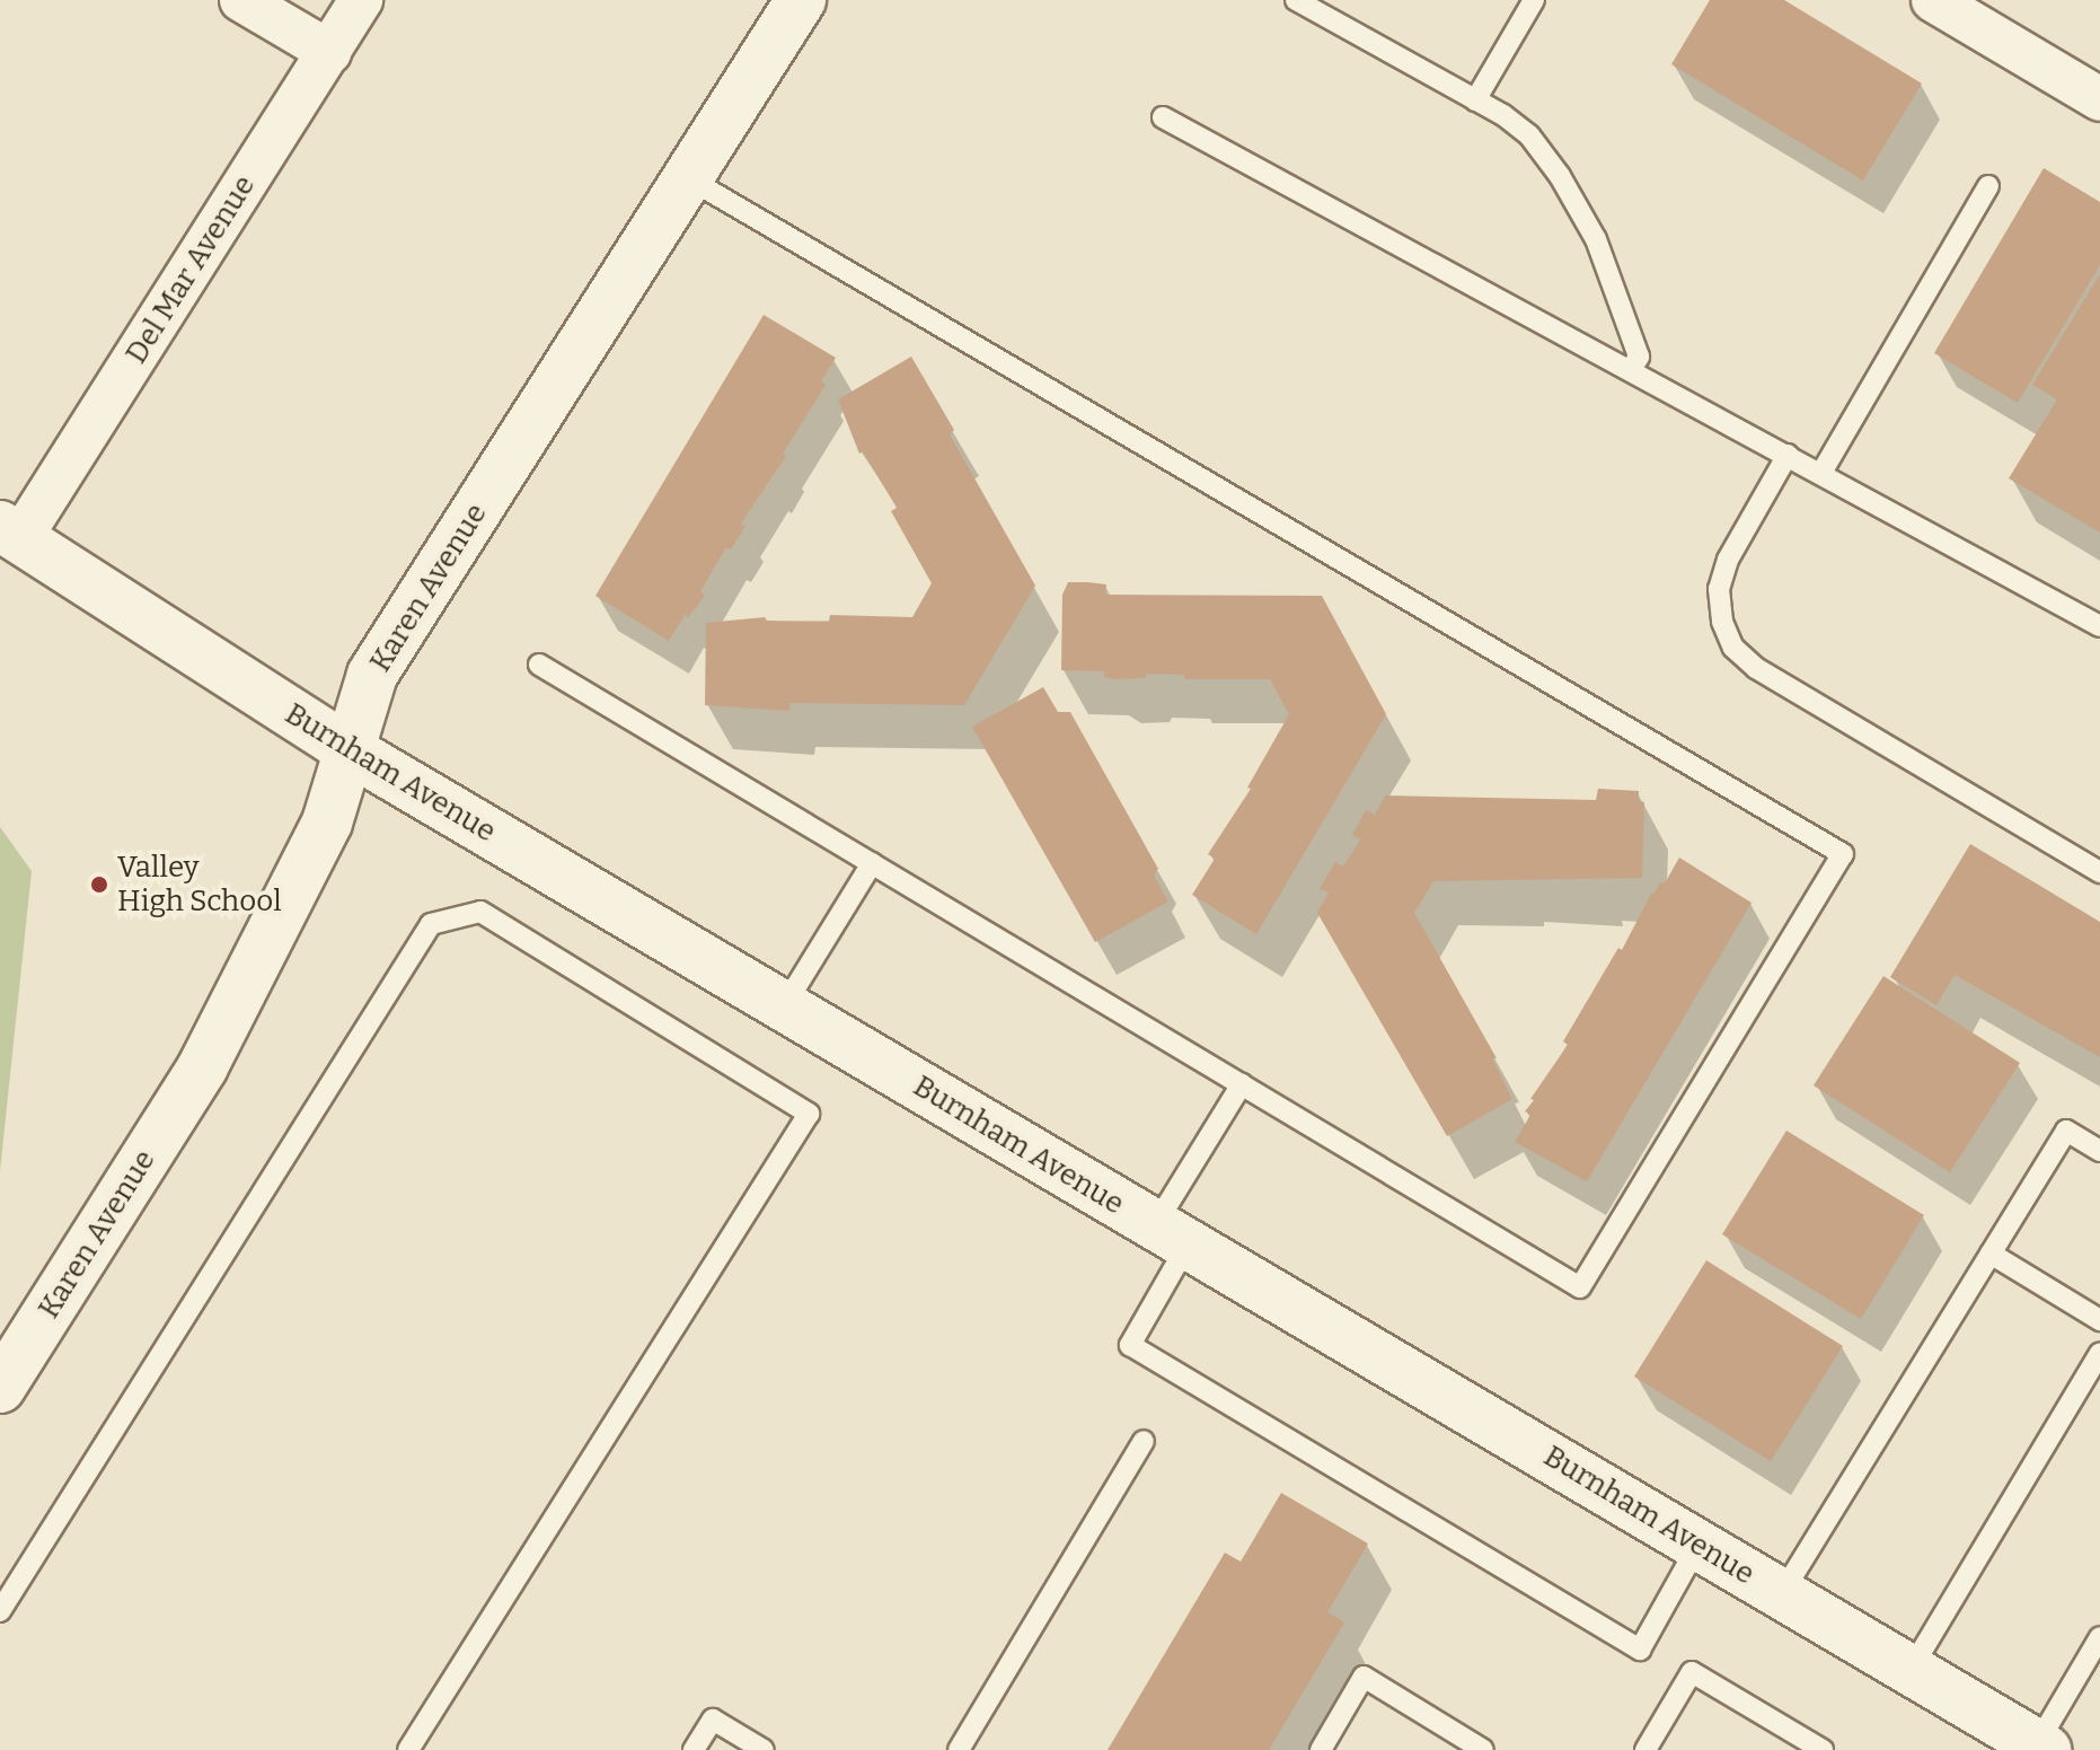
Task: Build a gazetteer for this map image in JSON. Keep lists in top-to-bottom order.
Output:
{
  "streets": {
    "street": ["Del Mar Avenue", "Karen Avenue", "Burnham Avenue"]
  },
  "crossings": [
    ["Del Mar Avenue", "Burnham Avenue"],
    ["Karen Avenue", "Burnham Avenue"]
  ],
  "places": ["Valley High School"]
}
